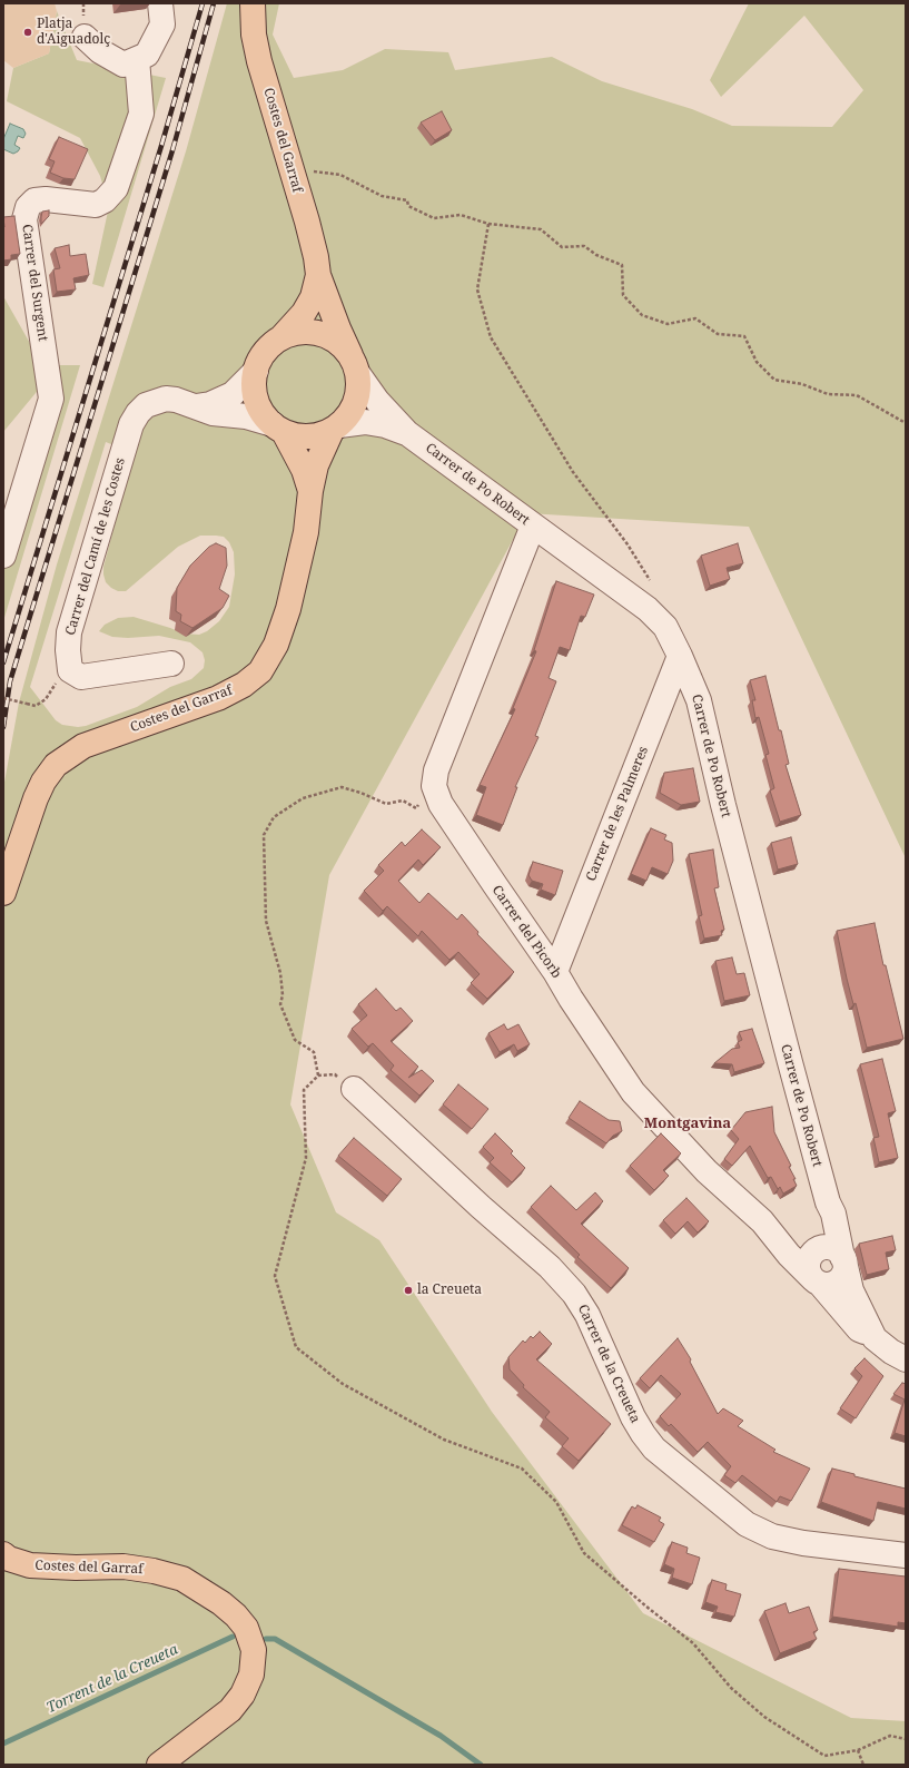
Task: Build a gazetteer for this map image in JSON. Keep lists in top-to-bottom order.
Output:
{
  "streets": {
    "main road": ["Costes del Garraf"],
    "street": [
      "Carrer del Surgent",
      "Carrer de Po Robert",
      "Carrer del Camí de les Costes",
      "Carrer de les Palmeres",
      "Carrer del Picorb",
      "Carrer de la Creueta"
    ]
  },
  "crossings": [
    ["Costes del Garraf", "Carrer de Po Robert"],
    ["Costes del Garraf", "Carrer del Camí de les Costes"],
    ["Carrer de Po Robert", "Carrer del Camí de les Costes"],
    ["Carrer de Po Robert", "Carrer de les Palmeres"],
    ["Carrer de Po Robert", "Carrer del Picorb"],
    ["Carrer de les Palmeres", "Carrer del Picorb"]
  ],
  "districts": ["Montgavina"],
  "water": ["Torrent de la Creueta"],
  "places": ["Platja d'Aiguadolç", "la Creueta"]
}
